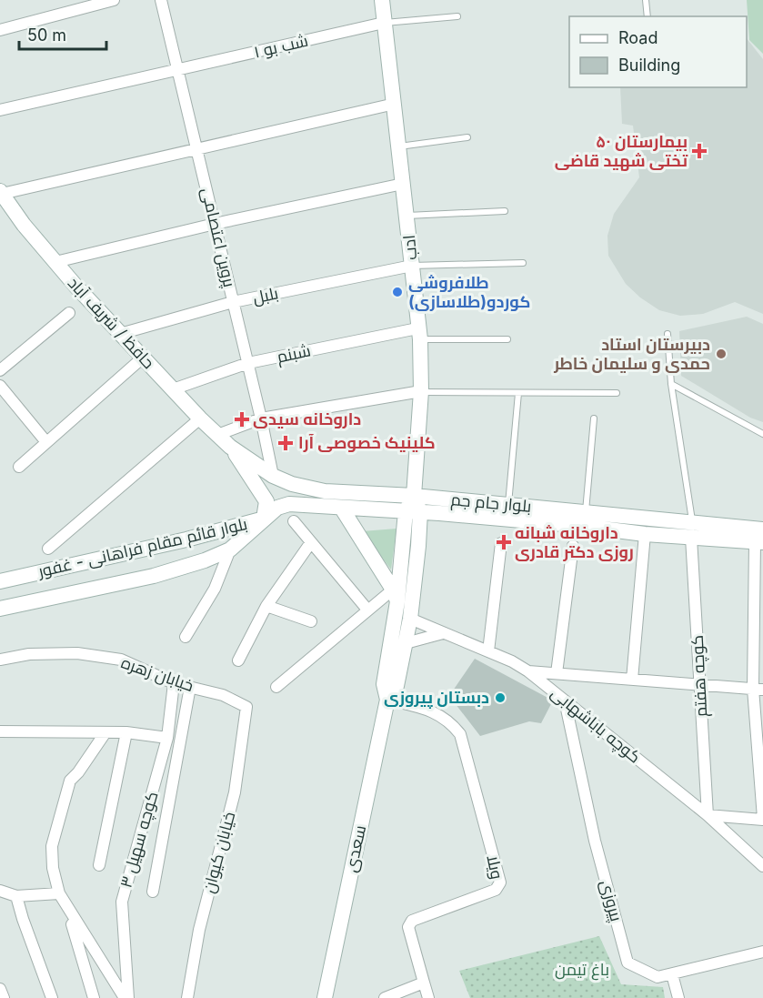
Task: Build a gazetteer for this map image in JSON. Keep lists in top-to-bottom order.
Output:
{
  "streets": {
    "main road": [
      "ادب",
      "حافظ / شریف آباد",
      "بلوار جام جم",
      "بلوار قائم مقام فراهانی - غفور",
      "سعدی"
    ],
    "street": [
      "شب بو ۱",
      "پروین اعتصامی",
      "بلبل",
      "شبنم",
      "خیابان زهره",
      "کوچه هفتم",
      "کوچه باباشهابی",
      "کوچه سهیل ۳",
      "خیابان کیوان",
      "ویلا",
      "پیروزی"
    ]
  },
  "crossings": [
    ["شب بو ۱", "پروین اعتصامی"],
    ["شب بو ۱", "ادب"],
    ["پروین اعتصامی", "بلبل"],
    ["پروین اعتصامی", "شبنم"],
    ["پروین اعتصامی", "بلوار جام جم"],
    ["ادب", "بلبل"],
    ["ادب", "شبنم"],
    ["ادب", "بلوار جام جم"],
    ["بلبل", "حافظ / شریف آباد"],
    ["حافظ / شریف آباد", "شبنم"],
    ["حافظ / شریف آباد", "بلوار جام جم"],
    ["بلوار جام جم", "بلوار قائم مقام فراهانی - غفور"],
    ["بلوار جام جم", "کوچه هفتم"],
    ["بلوار جام جم", "سعدی"],
    ["خیابان زهره", "کوچه سهیل ۳"],
    ["خیابان زهره", "خیابان کیوان"],
    ["کوچه هفتم", "کوچه باباشهابی"],
    ["کوچه باباشهابی", "سعدی"],
    ["کوچه باباشهابی", "پیروزی"],
    ["سعدی", "ویلا"]
  ],
  "parks": ["باغ تیمن"],
  "places": {
    "health": [
      "بیمارستان ۵۰ تختی شهید قاضی",
      "داروخانه سیدی",
      "کلینیک خصوصی آرا",
      "داروخانه شبانه روزی دکتر قادری"
    ],
    "other": ["طلافروشی کوردو(طلاسازی)", "دبیرستان استاد حمدی و سلیمان خاطر", "دبستان پیروزی"]
  },
  "legend": ["Road", "Building"],
  "scale_bar": "50 m"
}
